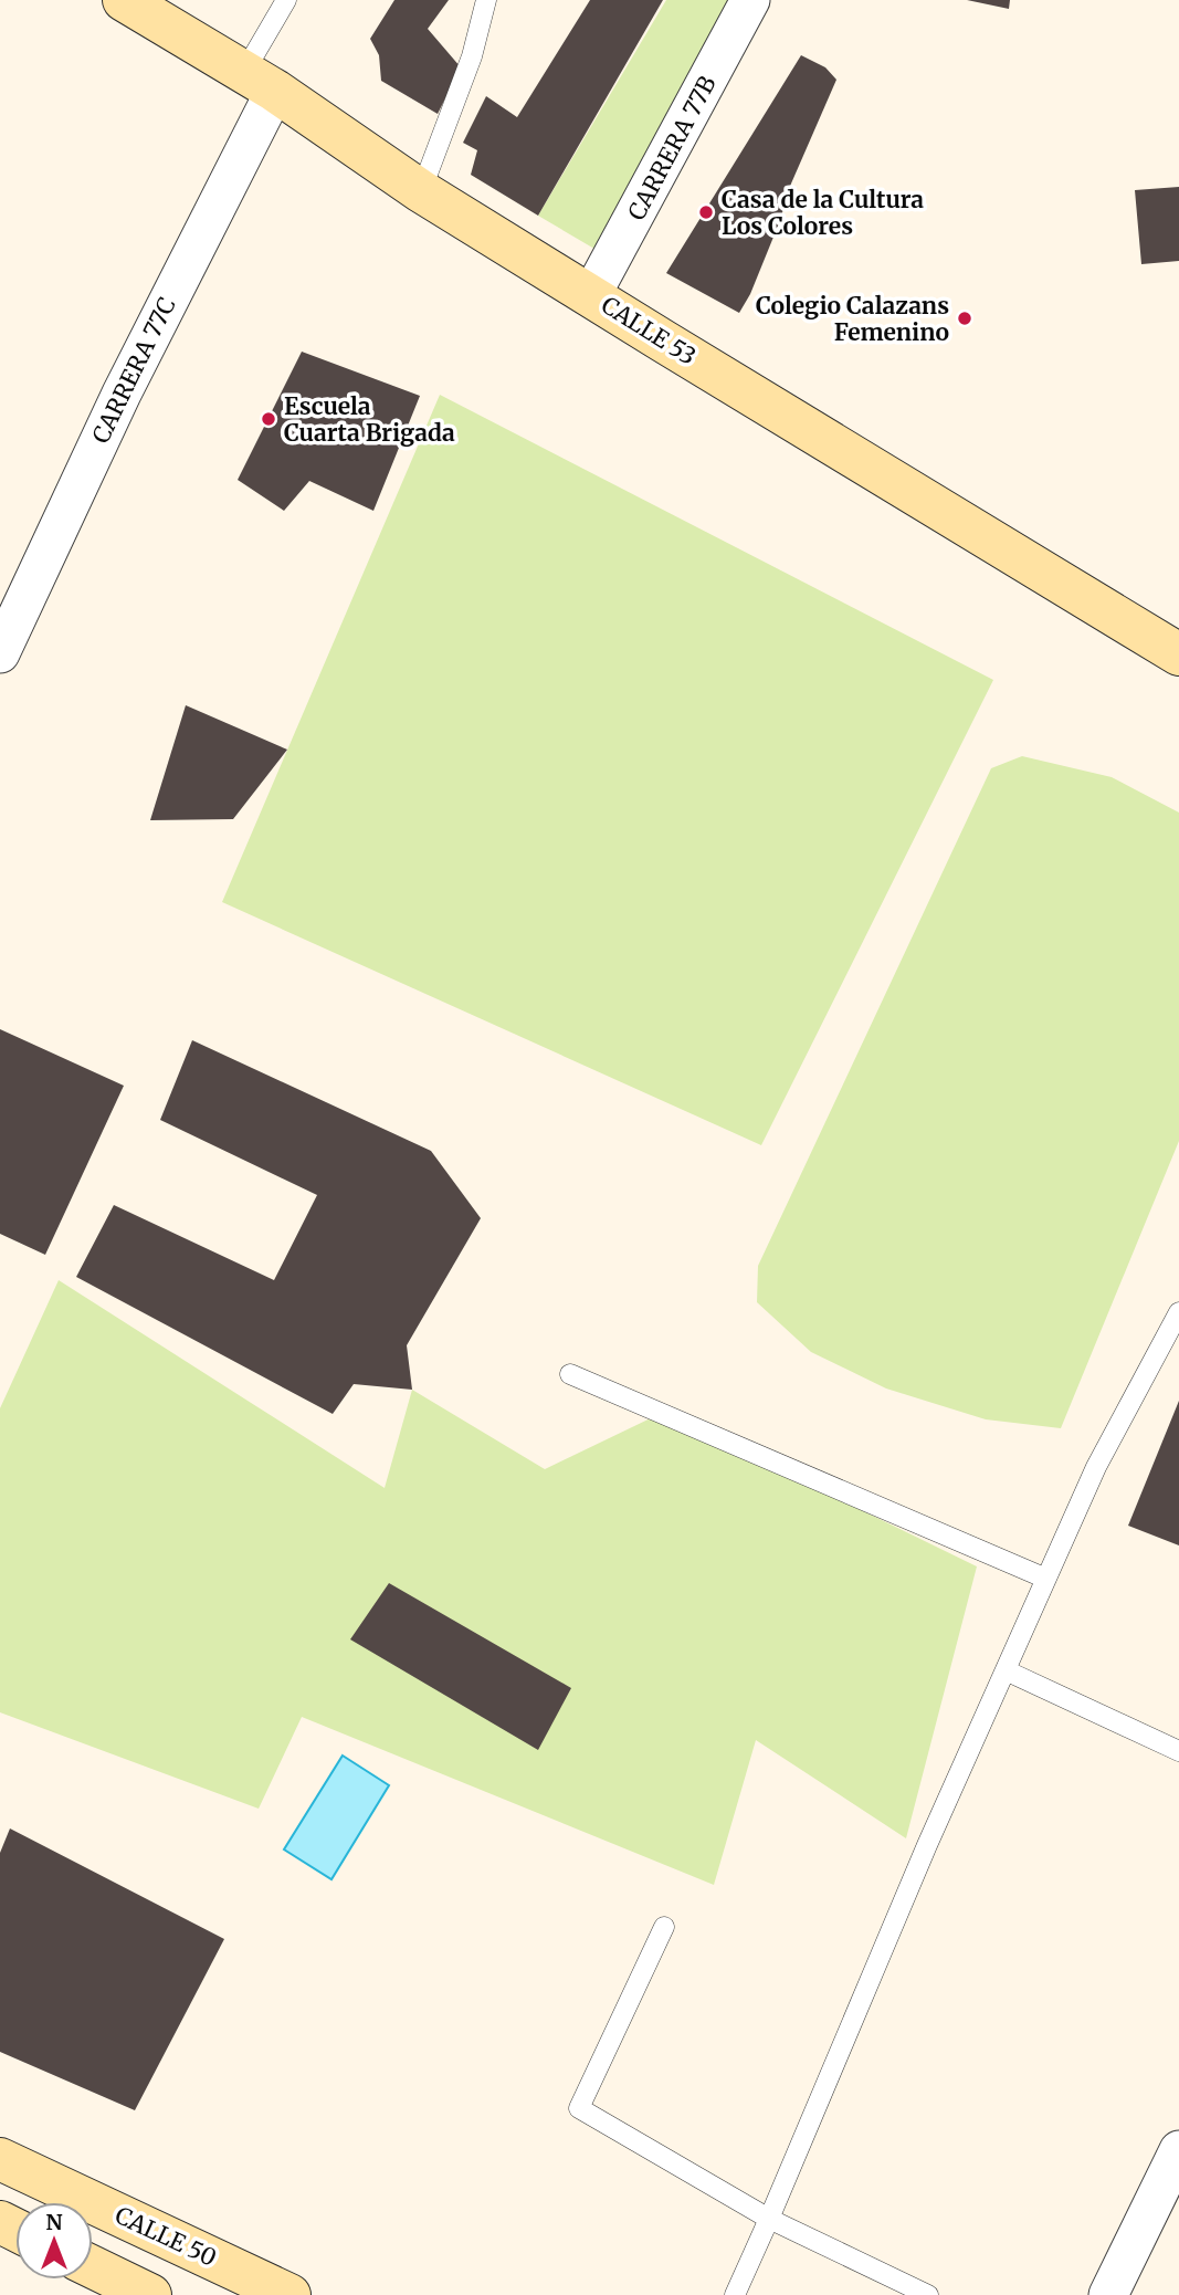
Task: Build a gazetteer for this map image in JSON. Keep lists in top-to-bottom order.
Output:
{
  "streets": {
    "street": [
      "CARRERA 77B",
      "CALLE 53",
      "CARRERA 77C",
      "CALLE 50"
    ]
  },
  "crossings": [
    ["CARRERA 77B", "CALLE 53"],
    ["CALLE 53", "CARRERA 77C"]
  ],
  "places": ["Casa de la Cultura Los Colores", "Colegio Calazans Femenino", "Escuela Cuarta Brigada"],
  "north": "top"
}
